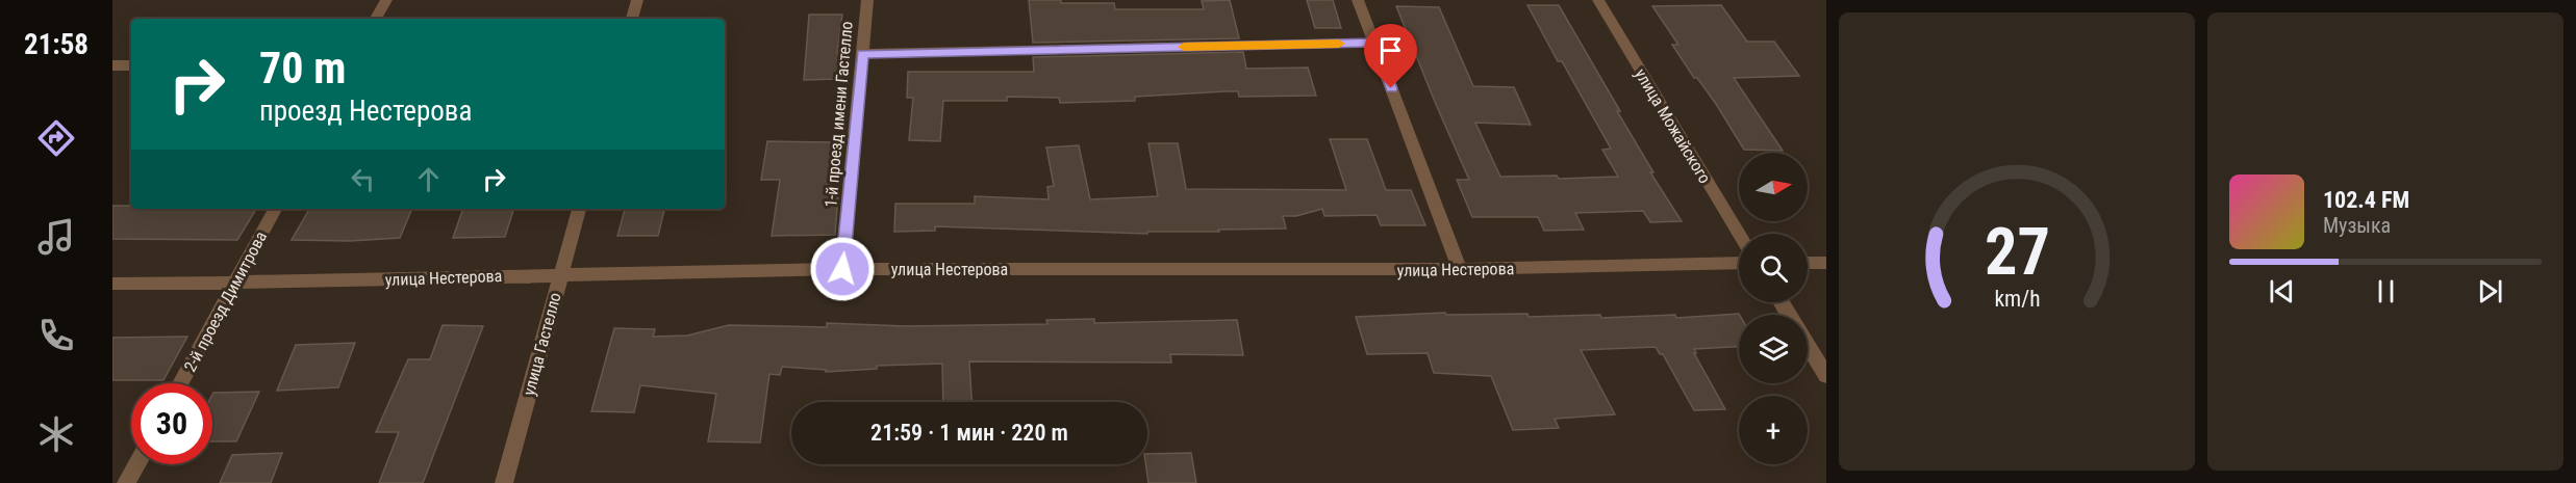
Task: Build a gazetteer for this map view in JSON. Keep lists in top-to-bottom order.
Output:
{
  "streets": {
    "street": [
      "1-й проезд имени Гастелло",
      "улица Можайского",
      "улица Нестерова",
      "2-й проезд Димитрова",
      "улица Гастелло"
    ]
  },
  "crossings": [
    ["1-й проезд имени Гастелло", "улица Нестерова"],
    ["улица Нестерова", "2-й проезд Димитрова"],
    ["улица Нестерова", "улица Гастелло"]
  ],
  "north": "right",
  "page": {
    "tabs": "21:58",
    "turn": ["70 m", "проезд Нестерова"],
    "map_buttons": "+",
    "song": ["102.4 FM", "Музыка"],
    "limit": "30",
    "trip": "21:59 · 1 мин · 220 m",
    "gauge": ["27", "km/h"]
  }
}
